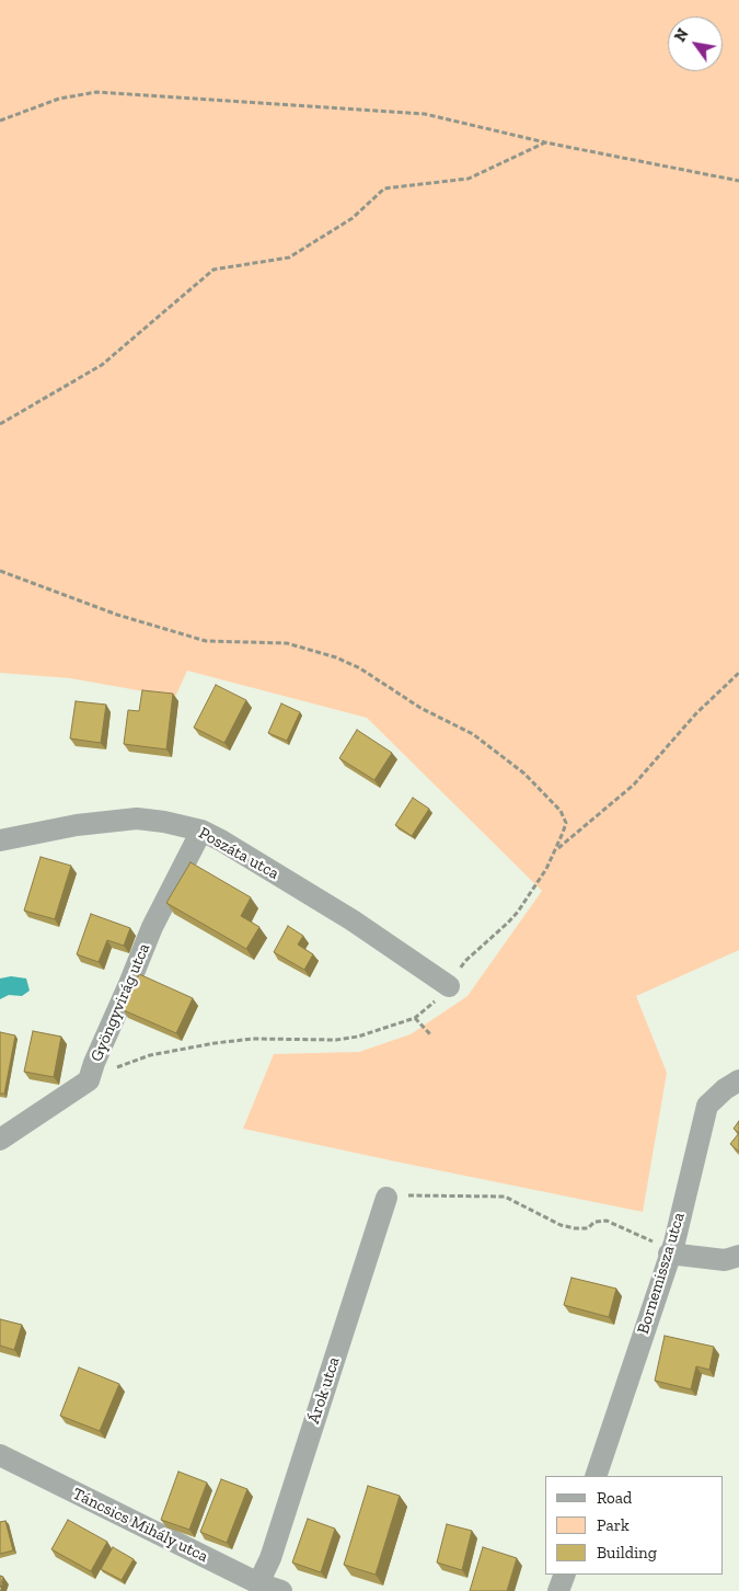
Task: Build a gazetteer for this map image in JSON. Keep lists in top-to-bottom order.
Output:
{
  "streets": {
    "street": [
      "Poszáta utca",
      "Gyöngyvirág utca",
      "Bornemissza utca",
      "Árok utca",
      "Táncsics Mihály utca"
    ]
  },
  "crossings": [
    ["Poszáta utca", "Gyöngyvirág utca"],
    ["Árok utca", "Táncsics Mihály utca"]
  ],
  "legend": ["Road", "Park", "Building"],
  "north": "top left"
}
